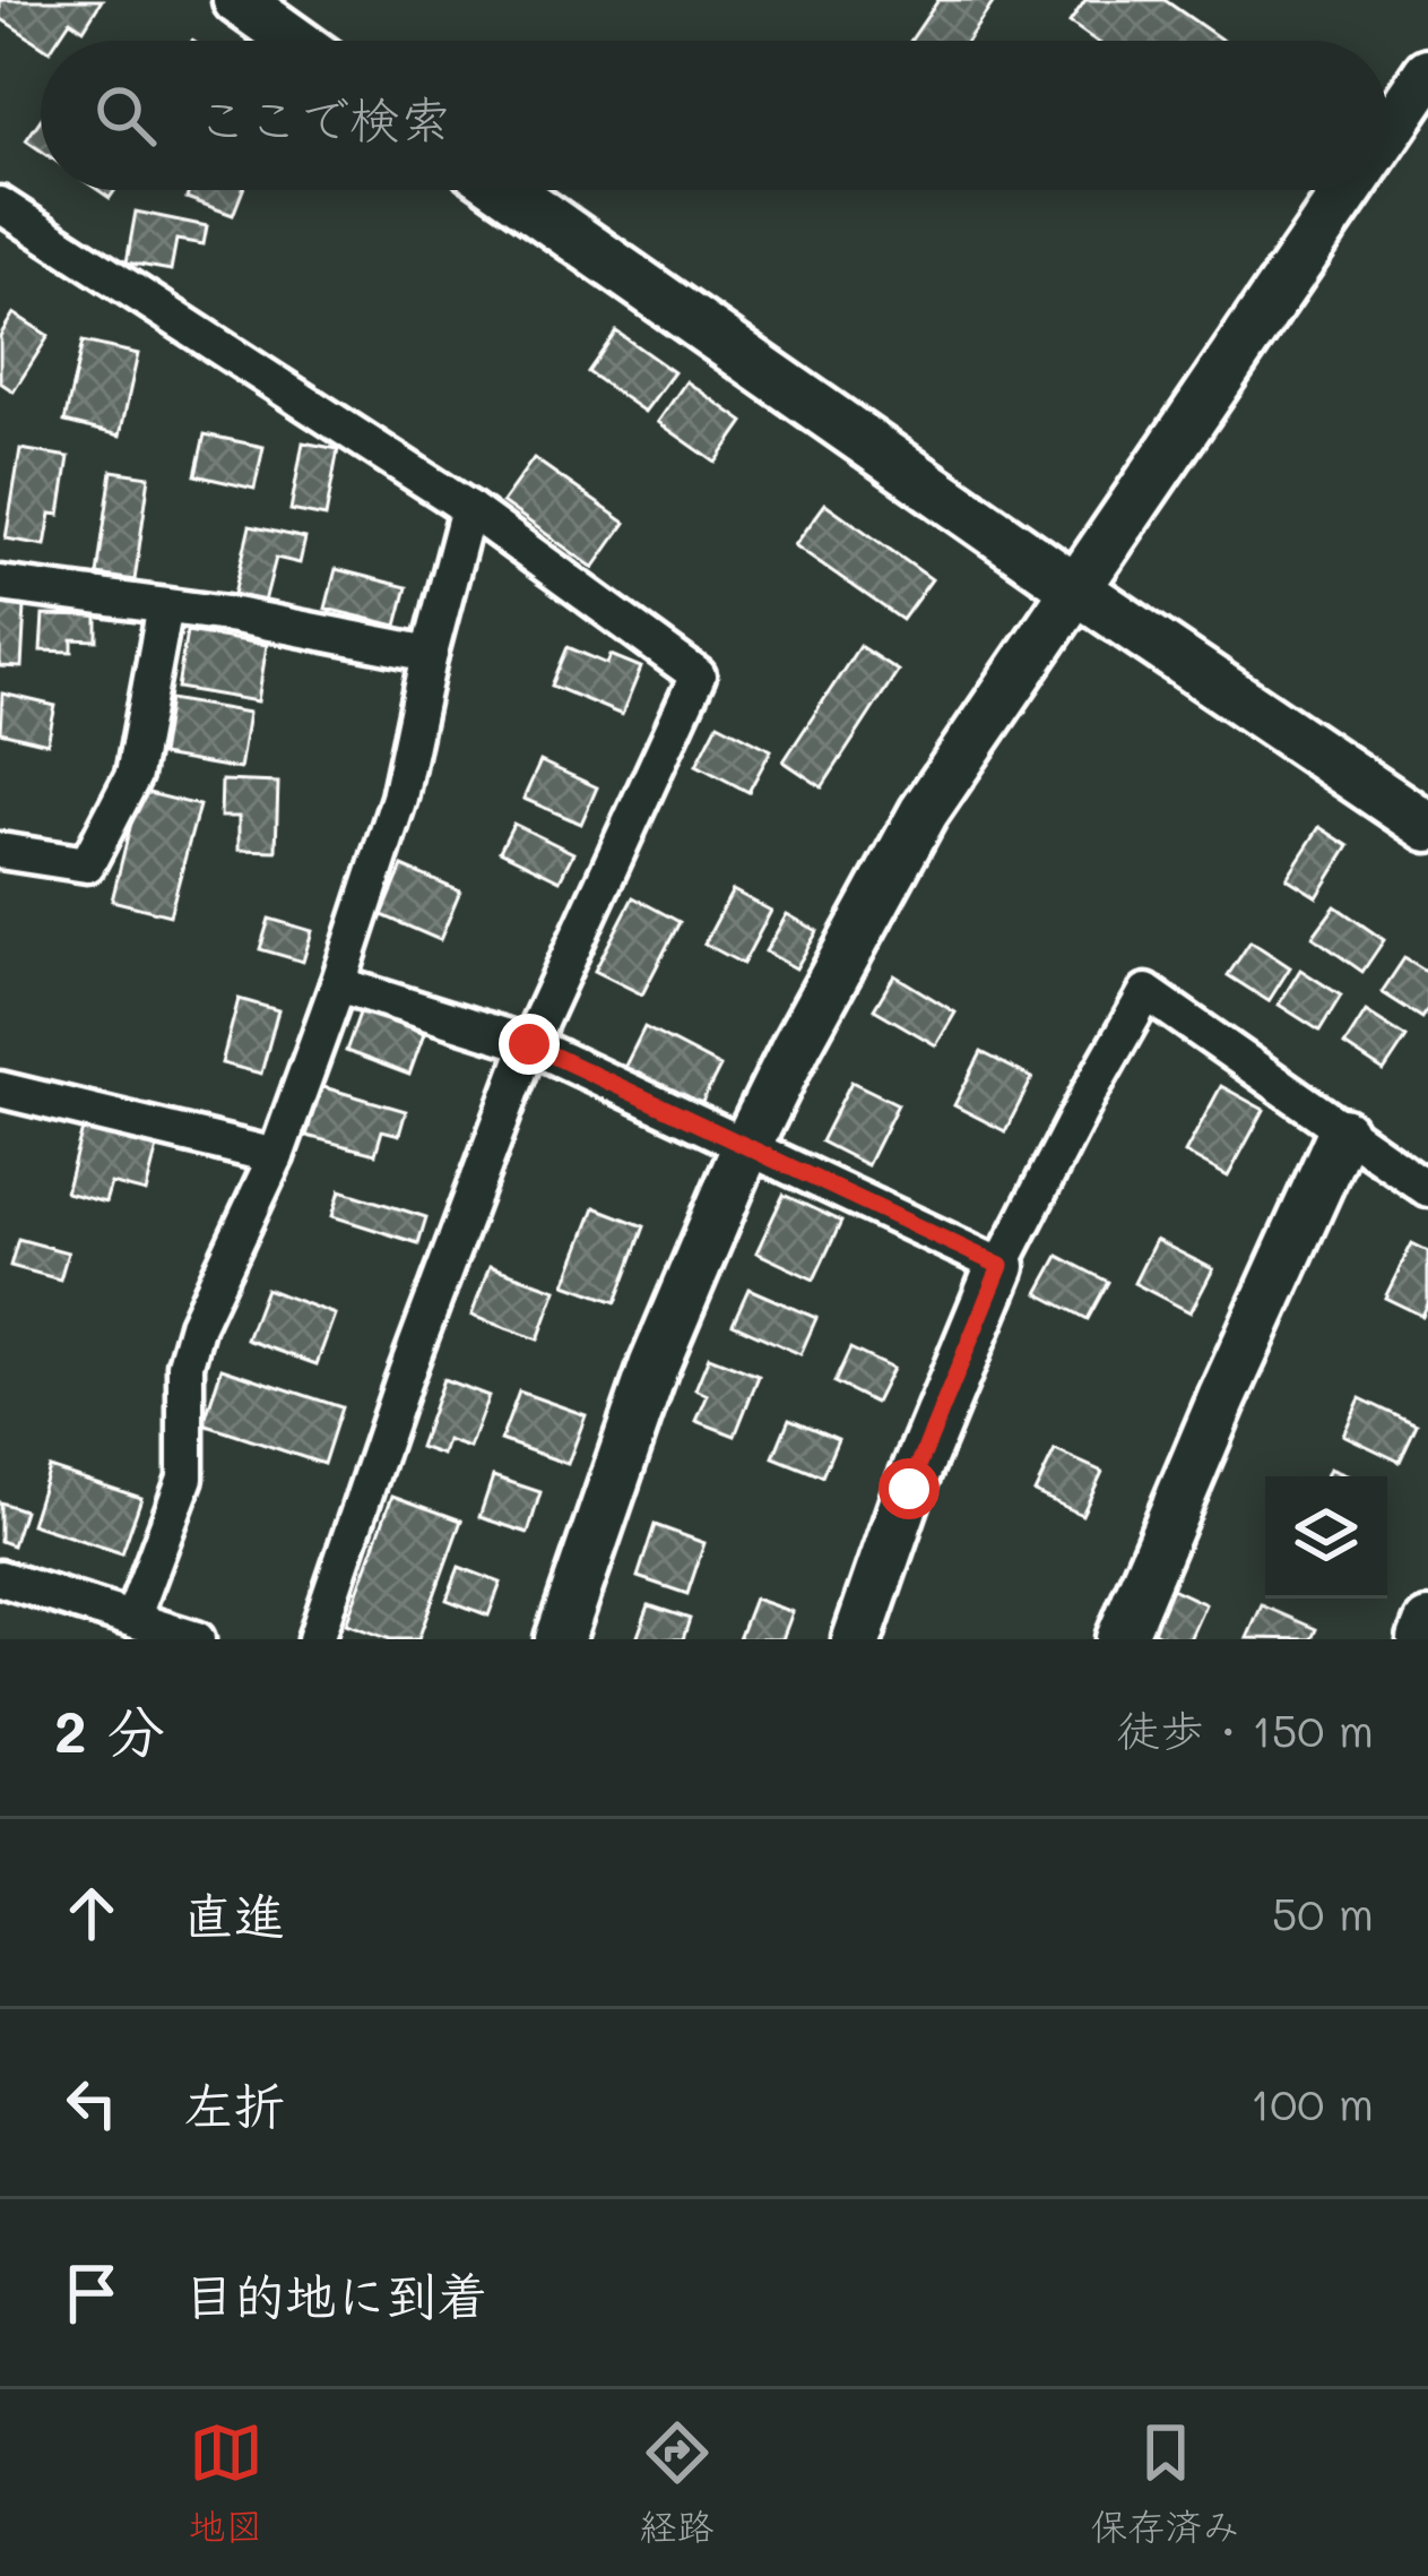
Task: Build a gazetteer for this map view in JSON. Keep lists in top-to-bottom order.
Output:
{
  "page": {
    "search": "ここで検索",
    "heading": ["2 分", "徒歩 · 150 m"],
    "list": [
      ["直進", "50 m"],
      ["左折", "100 m"],
      "目的地に到着"
    ],
    "nav": ["地図", "経路", "保存済み"]
  }
}
